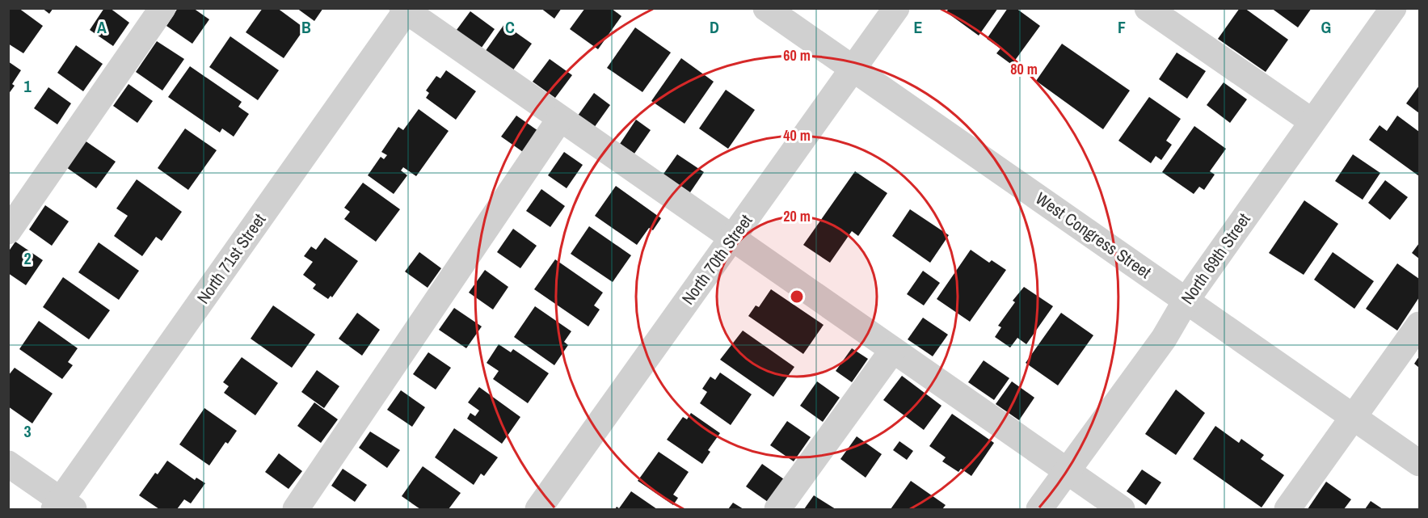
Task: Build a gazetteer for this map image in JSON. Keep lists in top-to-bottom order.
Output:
{
  "streets": {
    "street": [
      "West Congress Street",
      "North 71st Street",
      "North 69th Street",
      "North 70th Street"
    ]
  },
  "crossings": [
    ["West Congress Street", "North 69th Street"],
    ["West Congress Street", "North 70th Street"]
  ],
  "grid": {
    "columns": [
      "A",
      "B",
      "C",
      "D",
      "E",
      "F",
      "G"
    ],
    "rows": ["1", "2", "3"]
  },
  "rings": [
    "60 m",
    "80 m",
    "40 m",
    "20 m"
  ]
}
